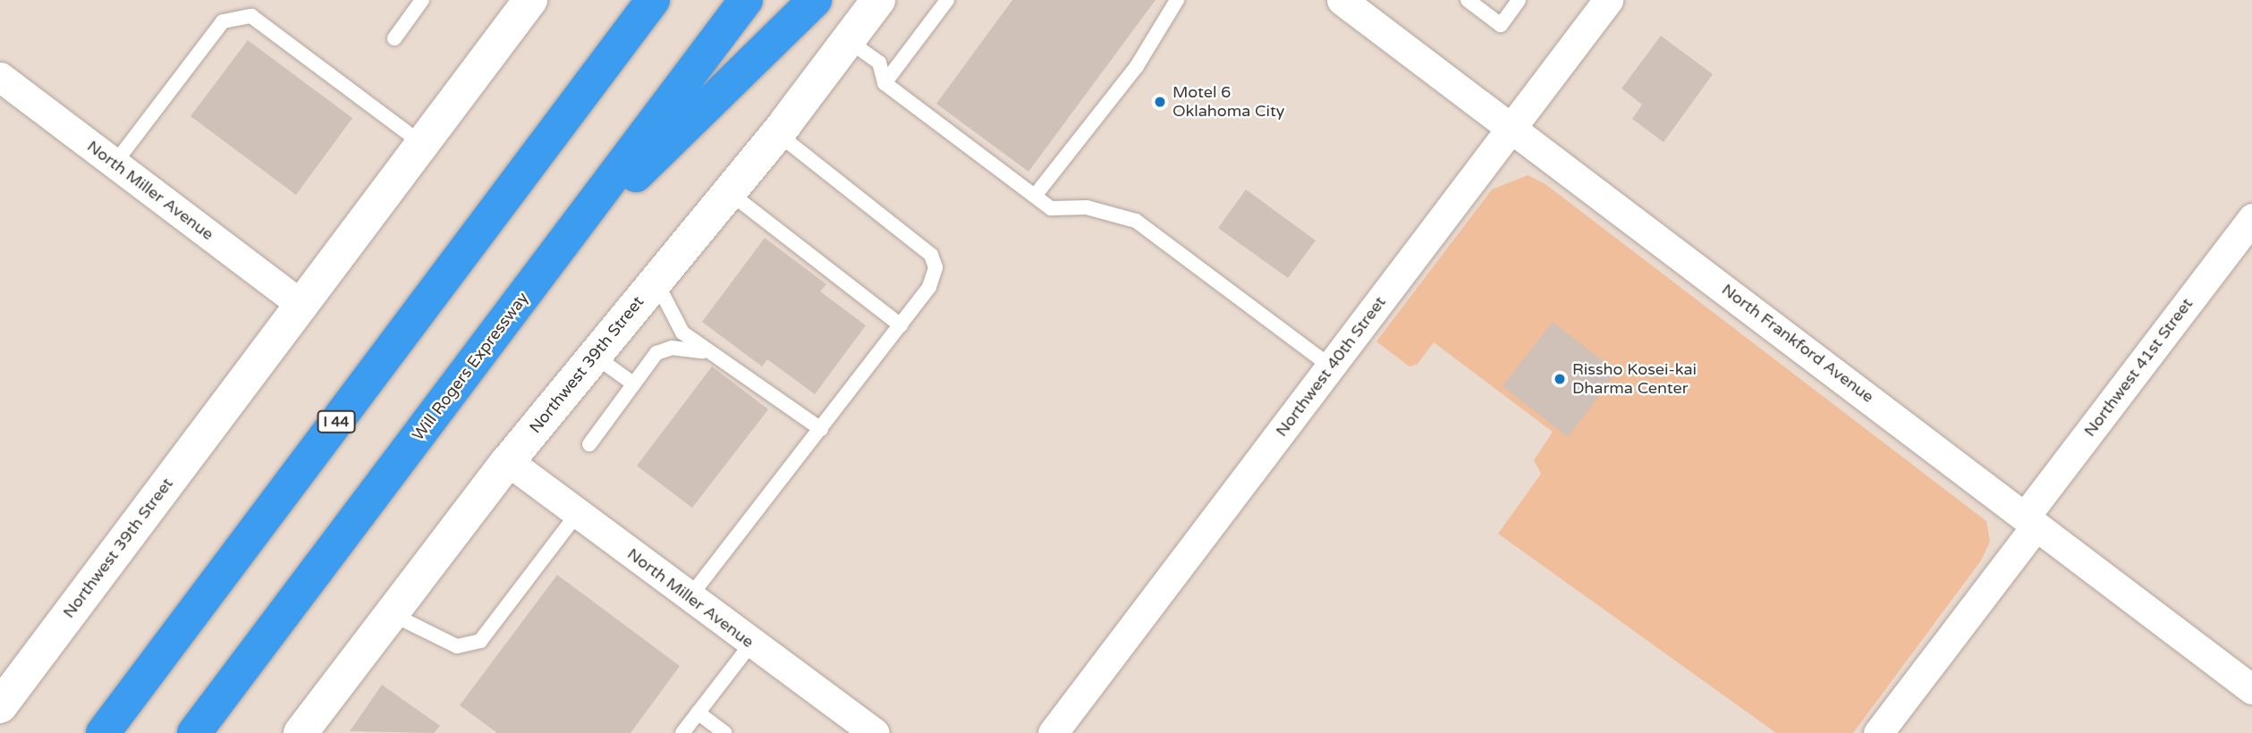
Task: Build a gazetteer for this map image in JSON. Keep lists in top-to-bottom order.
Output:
{
  "streets": {
    "highway": ["Will Rogers Expressway", "I 44"],
    "main road": ["Northwest 39th Street"],
    "street": [
      "North Miller Avenue",
      "North Frankford Avenue",
      "Northwest 40th Street",
      "Northwest 41st Street"
    ]
  },
  "crossings": [
    ["North Miller Avenue", "Northwest 39th Street"],
    ["North Frankford Avenue", "Northwest 40th Street"],
    ["North Frankford Avenue", "Northwest 41st Street"]
  ],
  "places": ["Motel 6 Oklahoma City", "Rissho Kosei-kai Dharma Center"]
}
